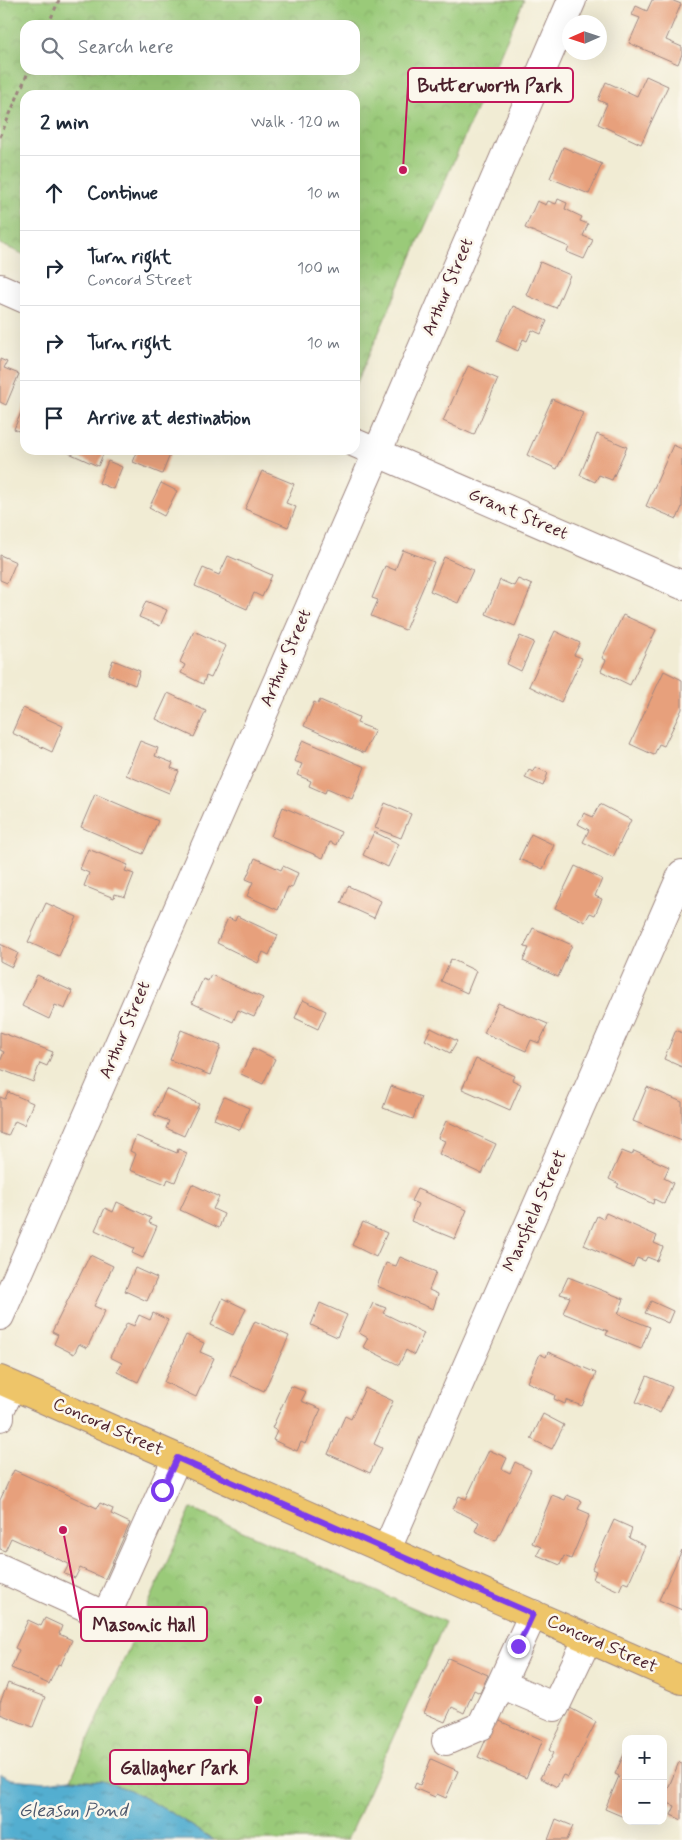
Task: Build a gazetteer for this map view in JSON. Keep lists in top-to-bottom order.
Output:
{
  "streets": {
    "main road": ["Concord Street"],
    "street": ["Arthur Street", "Grant Street", "Mansfield Street"]
  },
  "crossings": [
    ["Arthur Street", "Grant Street"],
    ["Mansfield Street", "Concord Street"]
  ],
  "water": ["Gleason Pond"],
  "places": ["Butterworth Park", "Masonic Hall", "Gallagher Park"],
  "north": "left",
  "page": {
    "search": "Search here",
    "heading": ["2 min", "Walk · 120 m"],
    "list": [
      ["Continue", "10 m"],
      ["Turn right", "Concord Street", "100 m"],
      ["Turn right", "10 m"],
      "Arrive at destination"
    ],
    "map_buttons": ["+", "−"]
  }
}
